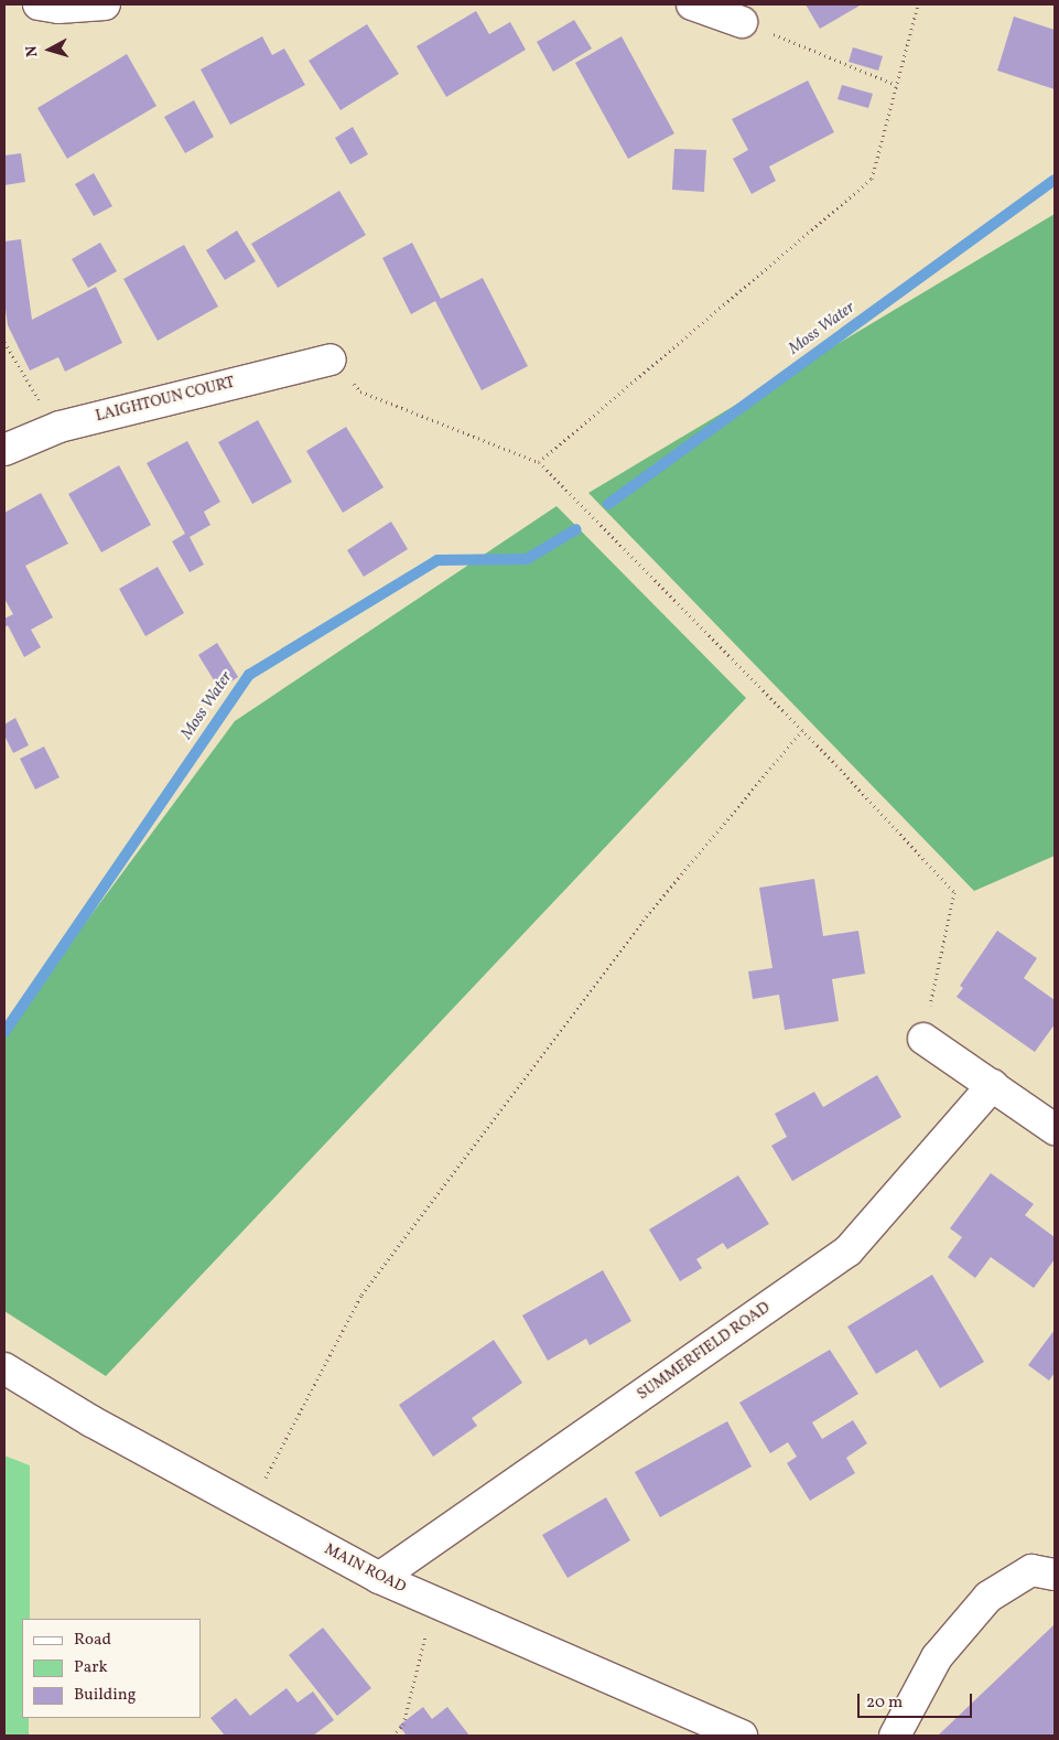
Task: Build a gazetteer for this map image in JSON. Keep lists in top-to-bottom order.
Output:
{
  "streets": {
    "street": ["LAIGHTOUN COURT", "SUMMERFIELD ROAD", "MAIN ROAD"]
  },
  "crossings": [
    ["SUMMERFIELD ROAD", "MAIN ROAD"]
  ],
  "water": ["Moss Water"],
  "legend": ["Road", "Park", "Building"],
  "scale_bar": "20 m",
  "north": "left"
}
